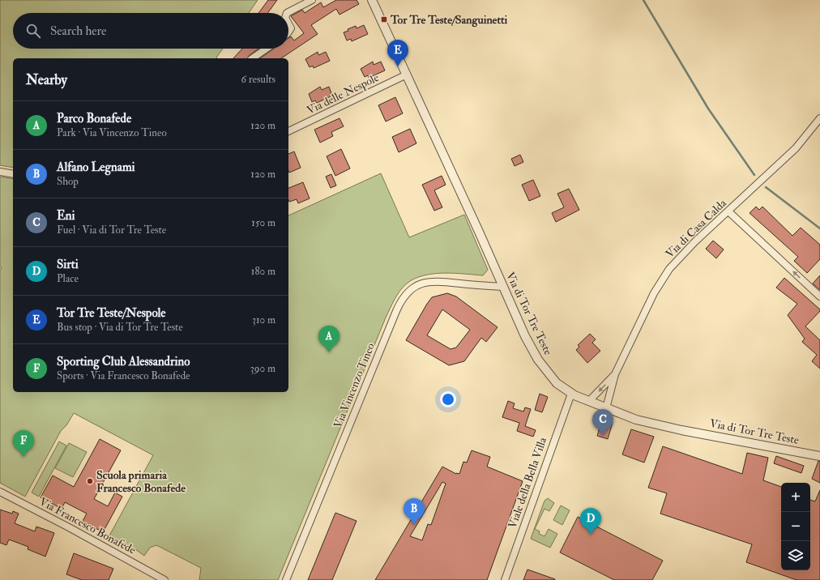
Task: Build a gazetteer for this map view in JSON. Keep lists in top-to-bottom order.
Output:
{
  "streets": {
    "street": [
      "Via delle Nespole",
      "Via di Casa Calda",
      "Via di Tor Tre Teste",
      "Via Vincenzo Tineo",
      "Viale della Bella Villa",
      "Via Francesco Bonafede"
    ]
  },
  "crossings": [
    ["Via delle Nespole", "Via di Tor Tre Teste"],
    ["Via di Casa Calda", "Via di Tor Tre Teste"],
    ["Via di Tor Tre Teste", "Via Vincenzo Tineo"],
    ["Via di Tor Tre Teste", "Viale della Bella Villa"]
  ],
  "places": {
    "transit": ["Tor Tre Teste/Sanguinetti"],
    "other": ["Scuola primaria Francesco Bonafede"]
  },
  "page": {
    "search": "Search here",
    "pins": [
      "E",
      "A",
      "C",
      "F",
      "B",
      "D"
    ],
    "heading": ["Nearby", "6 results"],
    "list": [
      {
        "mark": "A",
        "name": "Parco Bonafede",
        "note": "Park · Via Vincenzo Tineo",
        "value": "120 m"
      },
      {
        "mark": "B",
        "name": "Alfano Legnami",
        "note": "Shop",
        "value": "120 m"
      },
      {
        "mark": "C",
        "name": "Eni",
        "note": "Fuel · Via di Tor Tre Teste",
        "value": "150 m"
      },
      {
        "mark": "D",
        "name": "Sirti",
        "note": "Place",
        "value": "180 m"
      },
      {
        "mark": "E",
        "name": "Tor Tre Teste/Nespole",
        "note": "Bus stop · Via di Tor Tre Teste",
        "value": "310 m"
      },
      {
        "mark": "F",
        "name": "Sporting Club Alessandrino",
        "note": "Sports · Via Francesco Bonafede",
        "value": "390 m"
      }
    ],
    "map_buttons": ["+", "−"]
  }
}
